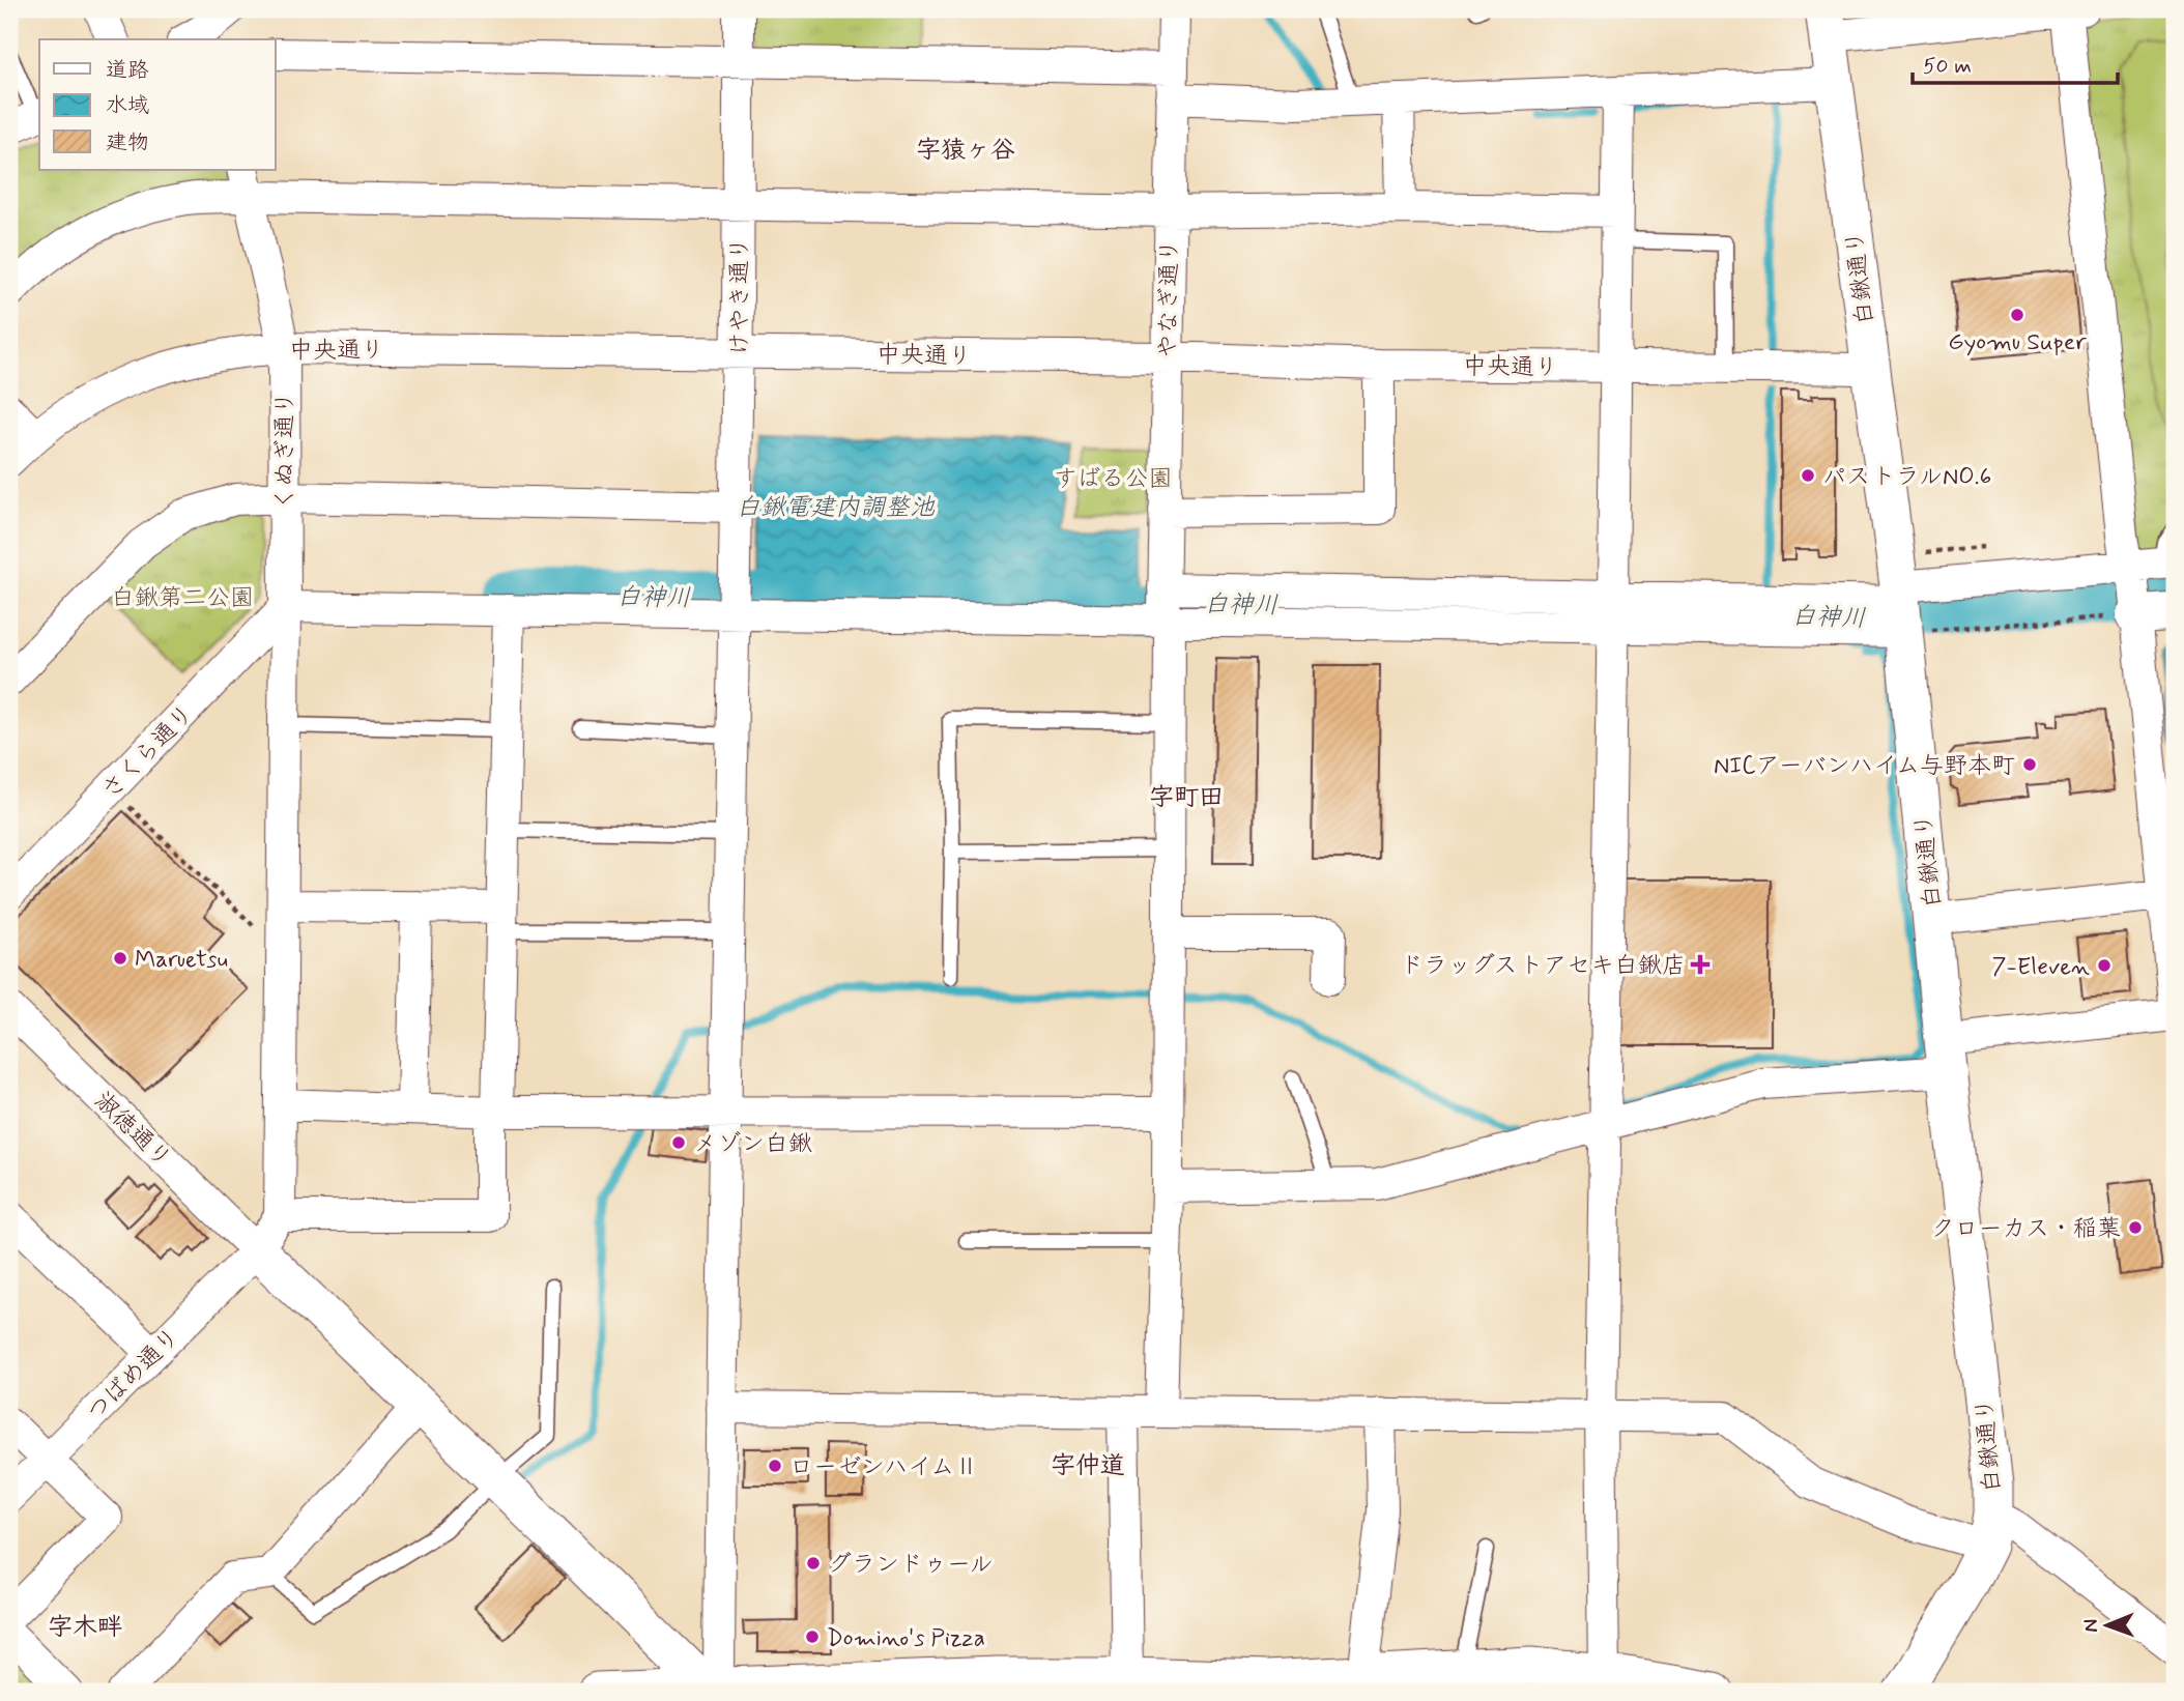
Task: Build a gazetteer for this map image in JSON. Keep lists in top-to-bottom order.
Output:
{
  "streets": {
    "street": [
      "白鍬通り",
      "けやき通り",
      "やなぎ通り",
      "中央通り",
      "くぬぎ通り",
      "さくら通り",
      "淑徳通り",
      "つばめ通り"
    ]
  },
  "crossings": [
    ["白鍬通り", "中央通り"],
    ["けやき通り", "中央通り"],
    ["やなぎ通り", "中央通り"],
    ["中央通り", "くぬぎ通り"],
    ["くぬぎ通り", "さくら通り"],
    ["くぬぎ通り", "つばめ通り"],
    ["淑徳通り", "つばめ通り"]
  ],
  "districts": [
    "字猿ヶ谷",
    "字町田",
    "字仲道",
    "字木畔"
  ],
  "water": ["白鍬電建内調整池", "白神川"],
  "parks": ["すばる公園", "白鍬第二公園"],
  "places": {
    "other": [
      "Gyomu Super",
      "パストラルNO.6",
      "NICアーバンハイム与野本町",
      "Maruetsu",
      "7-Eleven",
      "メゾン白鍬",
      "クローカス・稲葉",
      "ローゼンハイムⅡ",
      "グランドゥール",
      "Domino's Pizza"
    ],
    "health": ["ドラッグストアセキ白鍬店"]
  },
  "legend": ["道路", "水域", "建物"],
  "scale_bar": "50 m",
  "north": "left"
}
